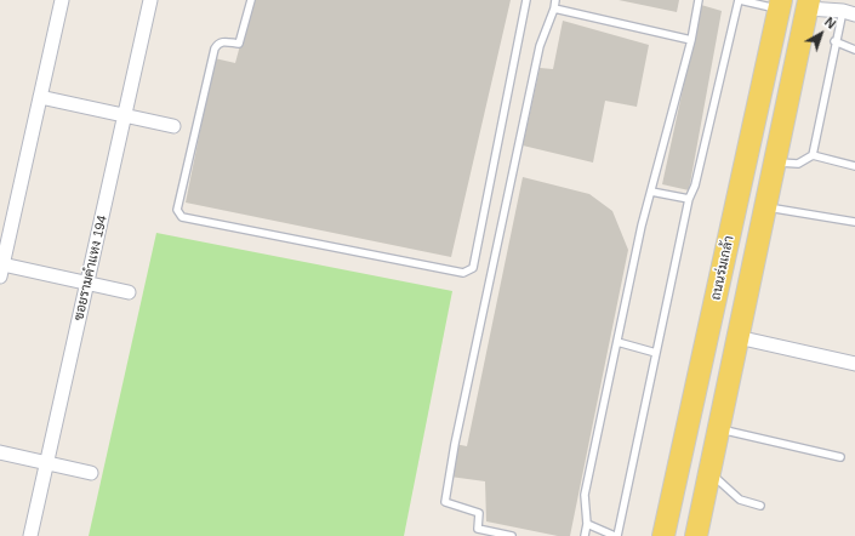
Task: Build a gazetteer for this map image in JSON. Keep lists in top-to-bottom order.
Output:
{
  "streets": {
    "main road": ["ถนนร่มเกล้า"],
    "street": ["ซอยรามคำแหง 194"]
  },
  "north": "top right"
}
